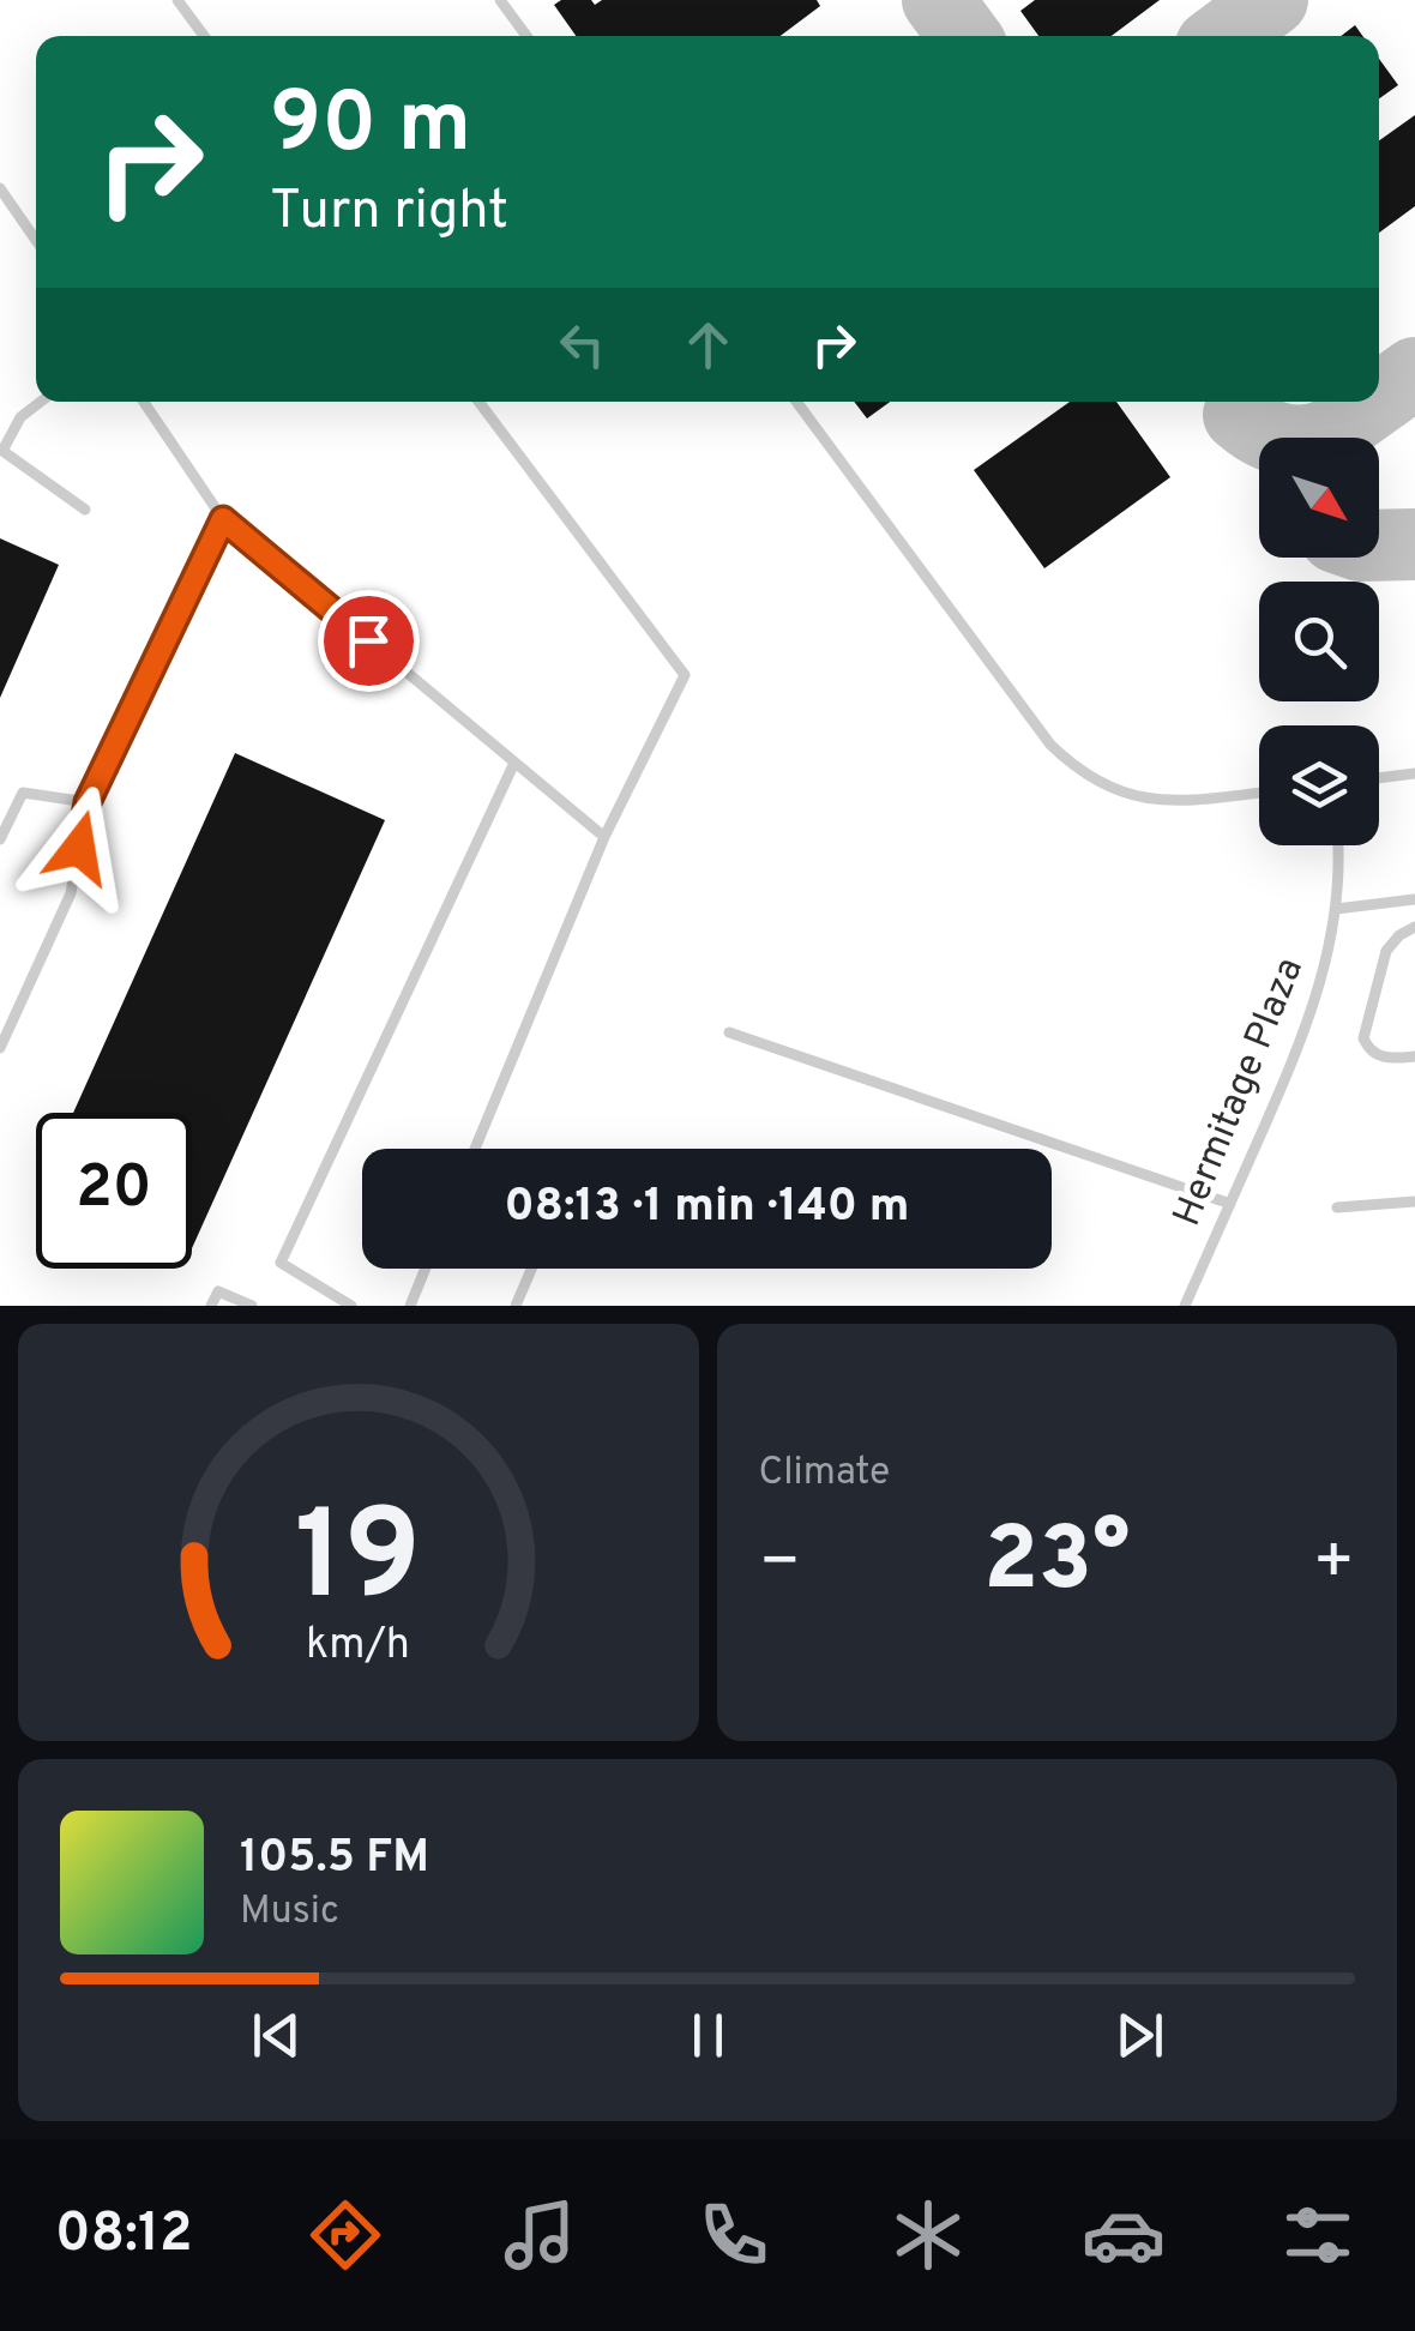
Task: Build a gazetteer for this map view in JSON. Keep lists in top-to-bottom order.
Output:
{
  "streets": {
    "lane": ["Hermitage Plaza"]
  },
  "north": "bottom right",
  "page": {
    "turn": ["90 m", "Turn right"],
    "limit": "20",
    "trip": "08:13 · 1 min · 140 m",
    "tile": "Climate",
    "heat": ["−", "23°", "+"],
    "song": ["105.5 FM", "Music"],
    "tabs": "08:12",
    "gauge": ["19", "km/h"]
  }
}
